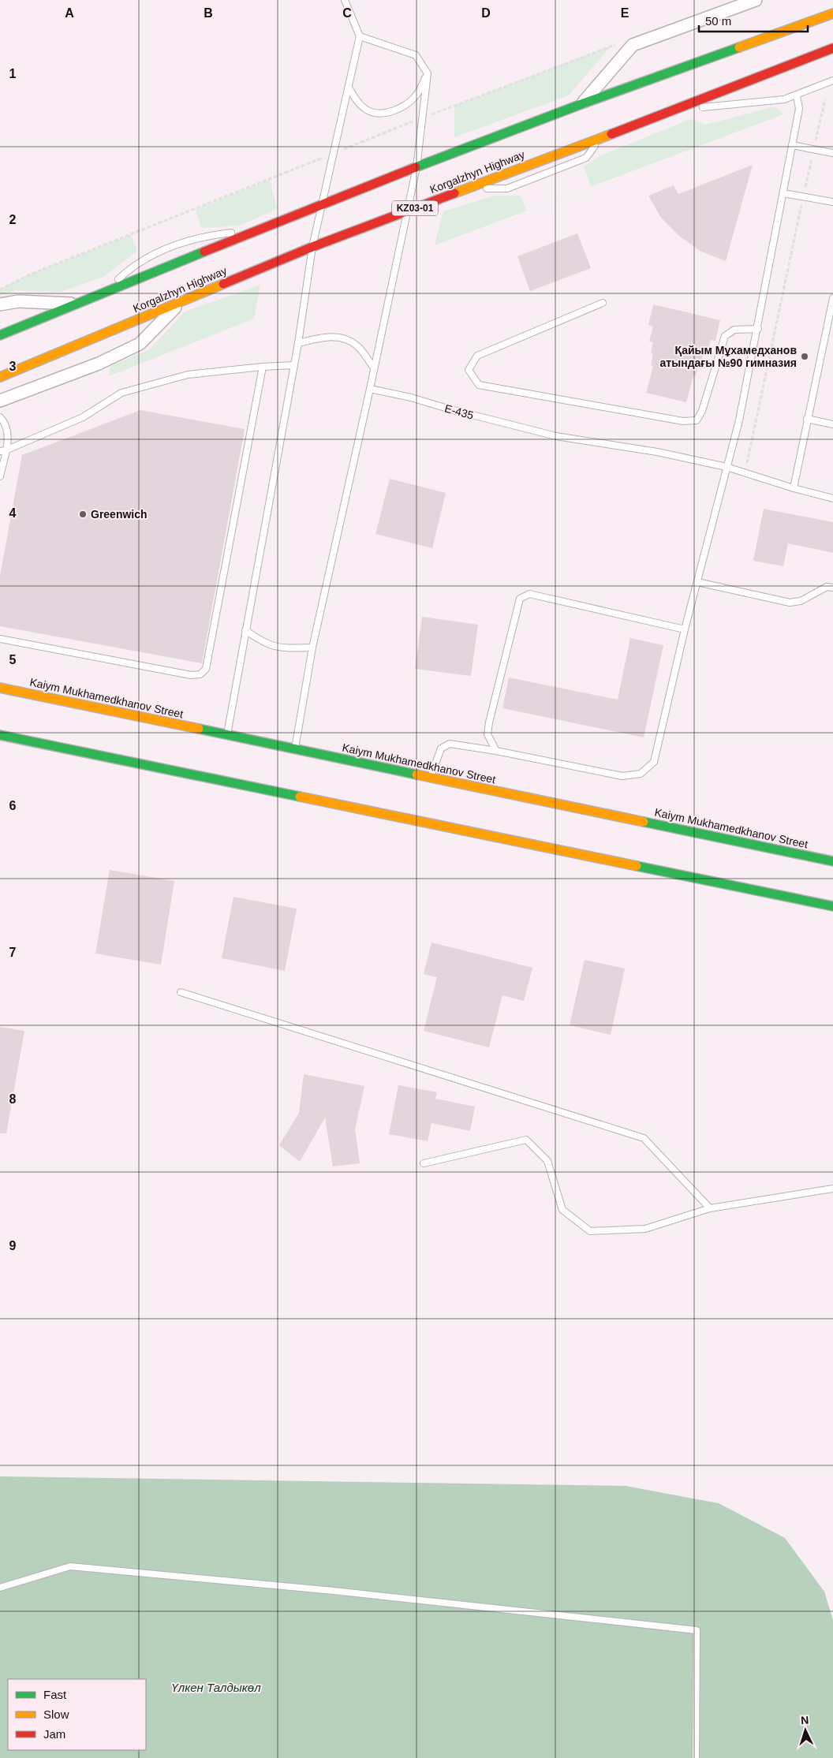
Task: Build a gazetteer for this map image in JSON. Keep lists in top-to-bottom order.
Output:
{
  "streets": {
    "main road": ["Korgalzhyn Highway", "KZ03-01", "Kaiym Mukhamedkhanov Street"],
    "lane": ["Е-435"]
  },
  "water": ["Үлкен Талдыкөл"],
  "places": ["Қайым Мұхамедханов атындағы №90 гимназия", "Greenwich"],
  "legend": ["Fast", "Slow", "Jam"],
  "scale_bar": "50 m",
  "north": "top",
  "grid": {
    "columns": [
      "A",
      "B",
      "C",
      "D",
      "E"
    ],
    "rows": [
      "1",
      "2",
      "3",
      "4",
      "5",
      "6",
      "7",
      "8",
      "9"
    ]
  }
}
